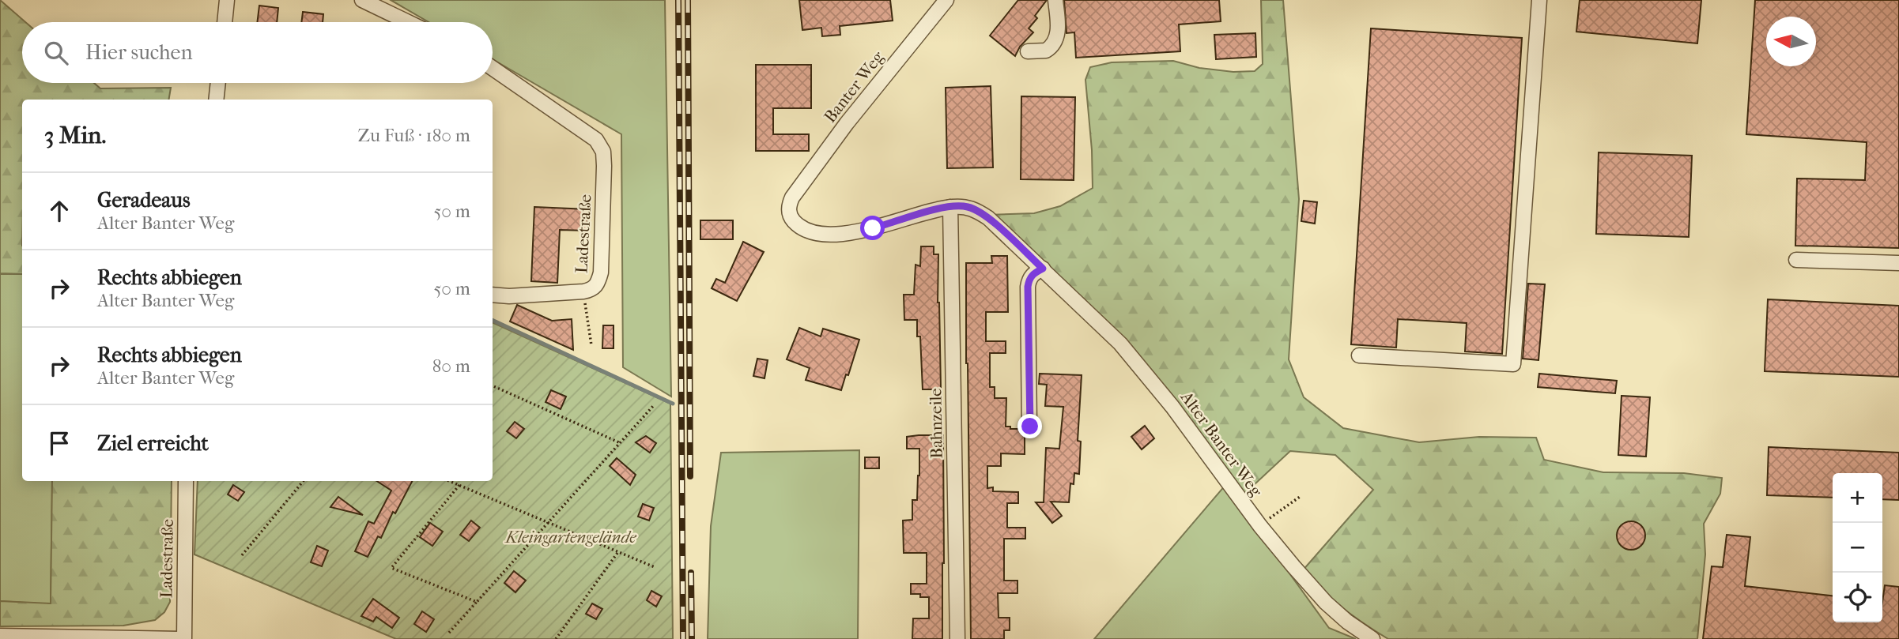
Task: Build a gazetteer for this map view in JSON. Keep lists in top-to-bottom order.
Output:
{
  "streets": {
    "street": [
      "Banter Weg",
      "Ladestraße",
      "Bahnzeile",
      "Alter Banter Weg"
    ]
  },
  "crossings": [
    ["Banter Weg", "Alter Banter Weg"],
    ["Bahnzeile", "Alter Banter Weg"]
  ],
  "parks": ["Kleingartengelände"],
  "north": "left",
  "page": {
    "search": "Hier suchen",
    "heading": ["3 Min.", "Zu Fuß · 180 m"],
    "list": [
      ["Geradeaus", "Alter Banter Weg", "50 m"],
      ["Rechts abbiegen", "Alter Banter Weg", "50 m"],
      ["Rechts abbiegen", "Alter Banter Weg", "80 m"],
      "Ziel erreicht"
    ],
    "map_buttons": ["+", "−"]
  }
}
